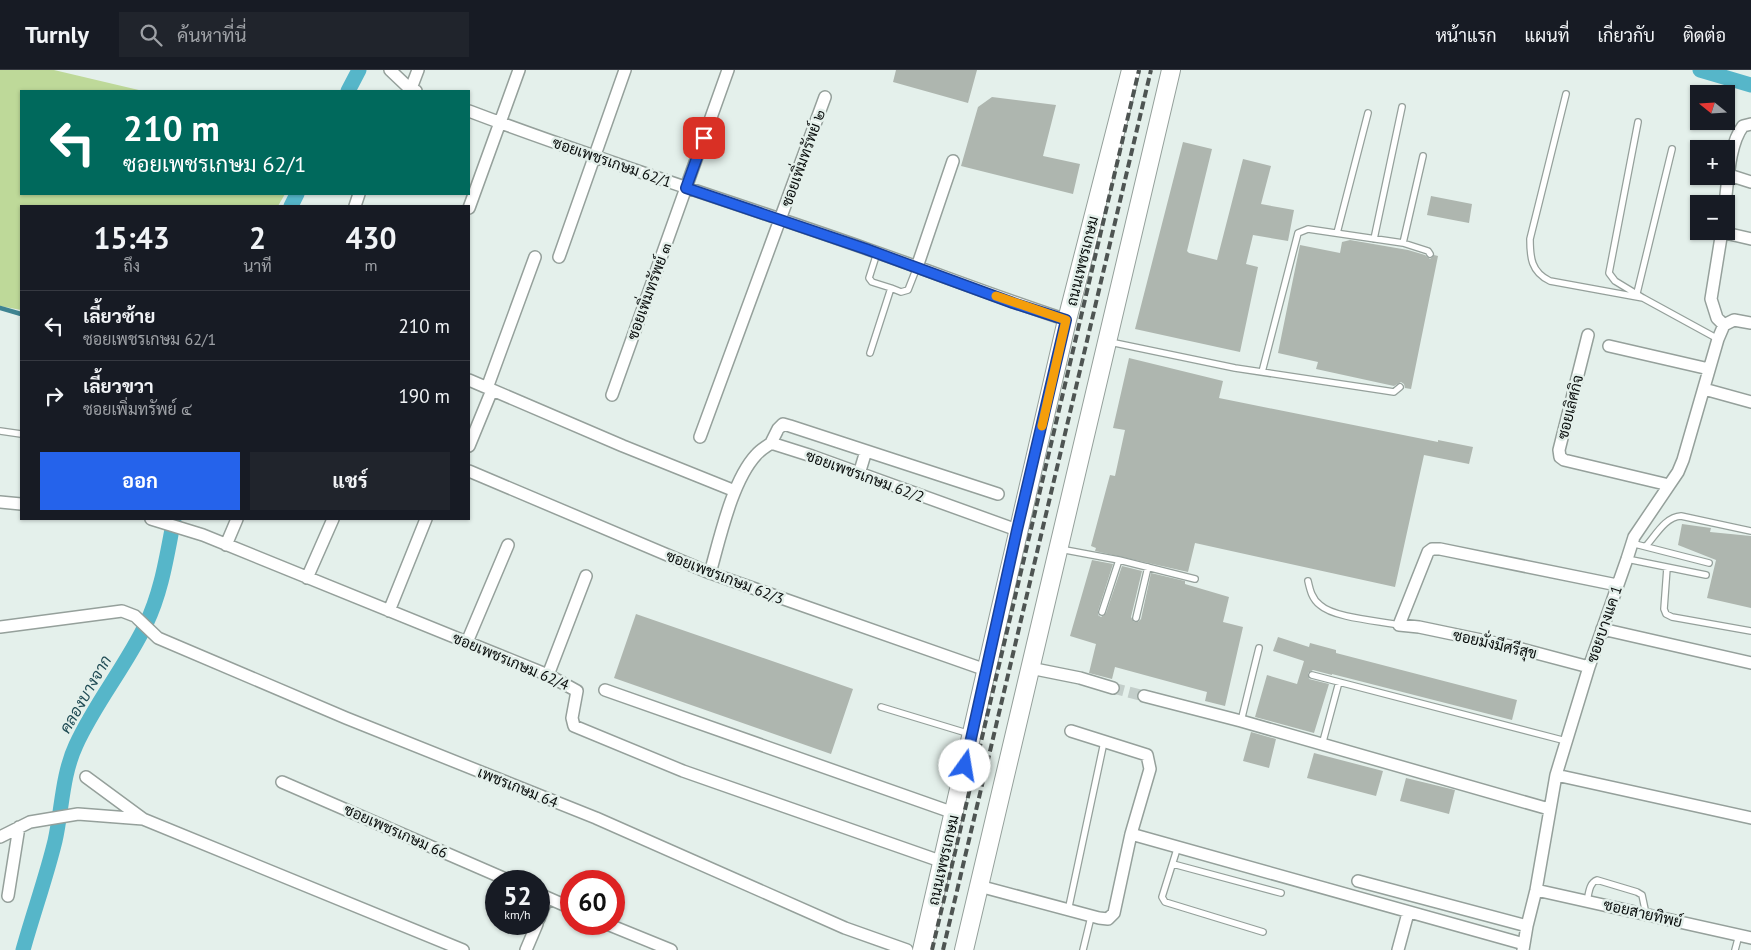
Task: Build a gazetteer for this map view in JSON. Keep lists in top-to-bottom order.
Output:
{
  "streets": {
    "main road": ["ถนนเพชรเกษม"],
    "street": [
      "ซอยเพิ่มทรัพย์ ๒",
      "ซอยเพชรเกษม 62/1",
      "ซอยเพิ่มทรัพย์ ๓",
      "ซอยเลิศกิจ",
      "ซอยเพชรเกษม 62/2",
      "ซอยเพชรเกษม 62/3",
      "ซอยบางแค 1",
      "ซอยมั่งมีศรีสุข",
      "ซอยเพชรเกษม 62/4",
      "เพชรเกษม 64",
      "ซอยเพชรเกษม 66",
      "ซอยสายทิพย์"
    ]
  },
  "crossings": [
    ["ซอยเพิ่มทรัพย์ ๒", "ซอยเพชรเกษม 62/1"],
    ["ซอยเพชรเกษม 62/1", "ถนนเพชรเกษม"],
    ["ซอยเพชรเกษม 62/1", "ซอยเพิ่มทรัพย์ ๓"],
    ["ถนนเพชรเกษม", "ซอยเพชรเกษม 62/2"],
    ["ถนนเพชรเกษม", "ซอยเพชรเกษม 62/3"],
    ["ถนนเพชรเกษม", "ซอยเพชรเกษม 62/4"],
    ["ซอยเลิศกิจ", "ซอยบางแค 1"],
    ["ซอยบางแค 1", "ซอยมั่งมีศรีสุข"],
    ["ซอยบางแค 1", "ซอยสายทิพย์"]
  ],
  "water": ["คลองบางจาก"],
  "north": "left",
  "page": {
    "header": "Turnly",
    "search": "ค้นหาที่นี่",
    "nav": [
      "หน้าแรก",
      "แผนที่",
      "เกี่ยวกับ",
      "ติดต่อ"
    ],
    "map_buttons": ["+", "−"],
    "turn": ["210 m", "ซอยเพชรเกษม 62/1"],
    "eta": [
      "15:43",
      "ถึง",
      "2",
      "นาที",
      "430",
      "m"
    ],
    "list": [
      {
        "name": "เลี้ยวซ้าย",
        "note": "ซอยเพชรเกษม 62/1",
        "value": "210 m"
      },
      {
        "name": "เลี้ยวขวา",
        "note": "ซอยเพิ่มทรัพย์ ๔",
        "value": "190 m"
      }
    ],
    "buttons": ["ออก", "แชร์"],
    "speed": "52 km/h",
    "limit": "60"
  }
}
